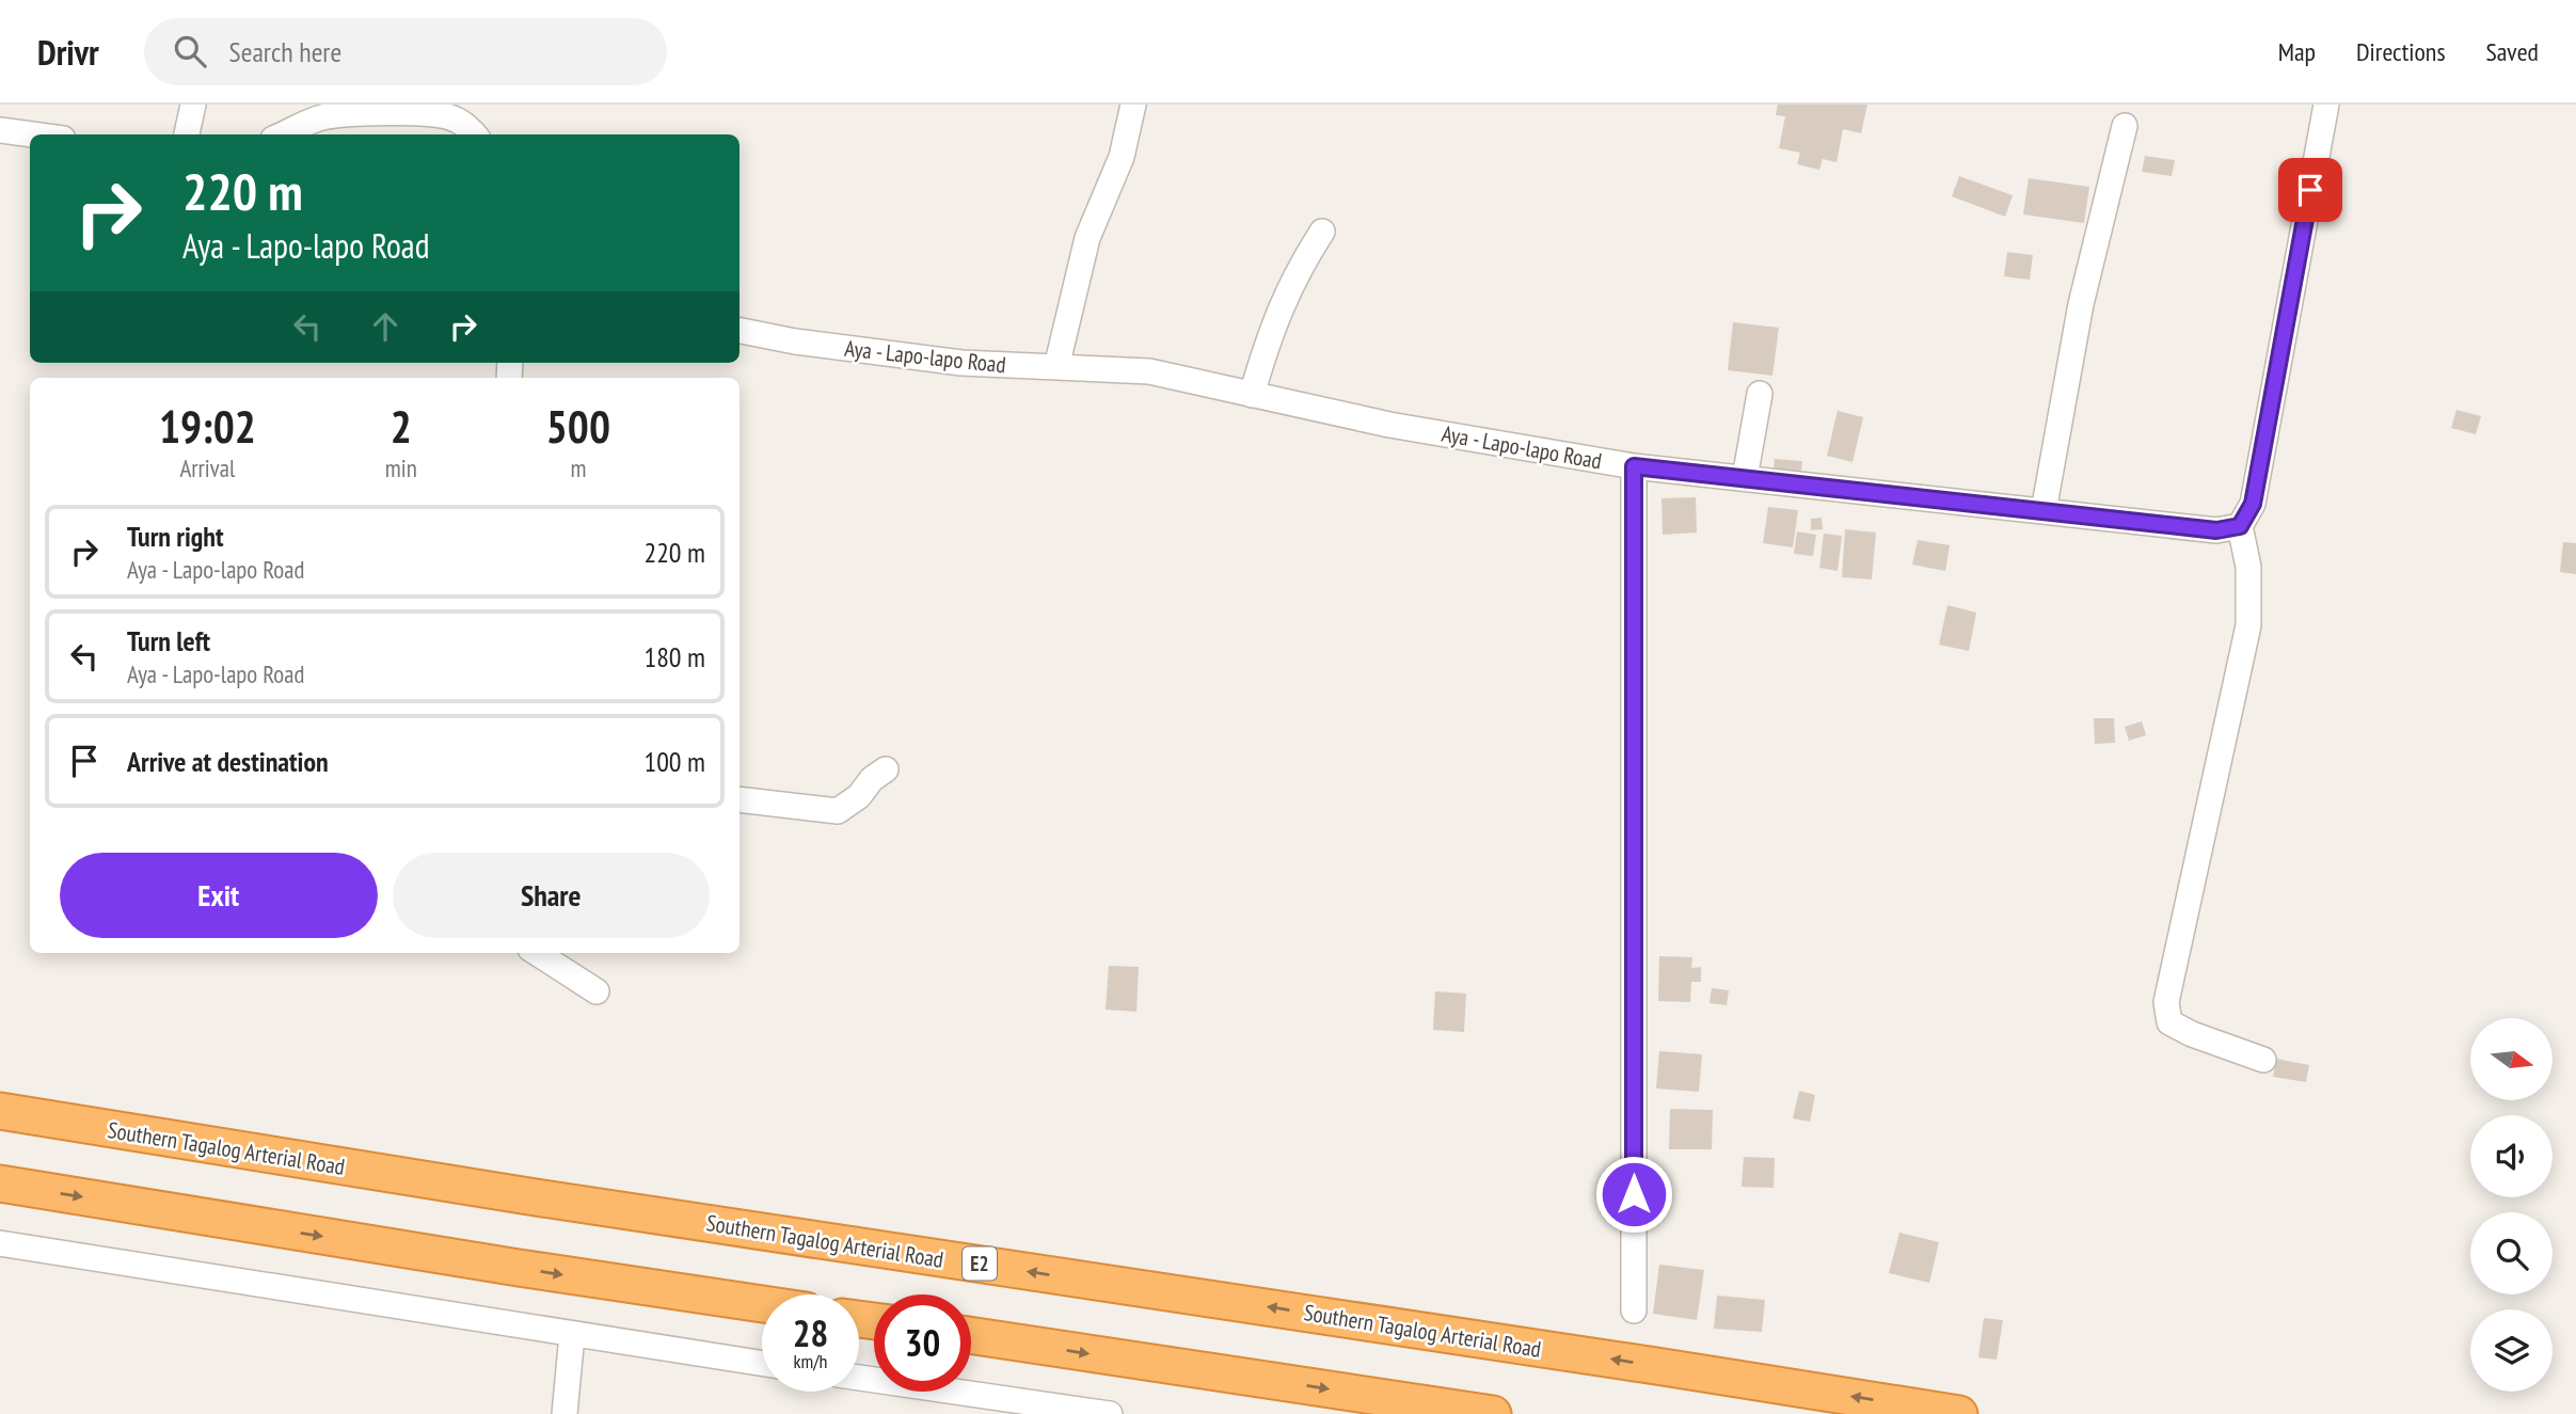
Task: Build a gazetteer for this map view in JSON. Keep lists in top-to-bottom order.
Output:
{
  "streets": {
    "highway": ["Southern Tagalog Arterial Road", "E2"],
    "street": ["Aya - Lapo-lapo Road"]
  },
  "north": "right",
  "page": {
    "header": "Drivr",
    "search": "Search here",
    "nav": ["Map", "Directions", "Saved"],
    "turn": ["220 m", "Aya - Lapo-lapo Road"],
    "eta": [
      "19:02",
      "Arrival",
      "2",
      "min",
      "500",
      "m"
    ],
    "list": [
      {
        "name": "Turn right",
        "note": "Aya - Lapo-lapo Road",
        "value": "220 m"
      },
      {
        "name": "Turn left",
        "note": "Aya - Lapo-lapo Road",
        "value": "180 m"
      },
      {
        "name": "Arrive at destination",
        "value": "100 m"
      }
    ],
    "buttons": ["Exit", "Share"],
    "speed": "28 km/h",
    "limit": "30"
  }
}
